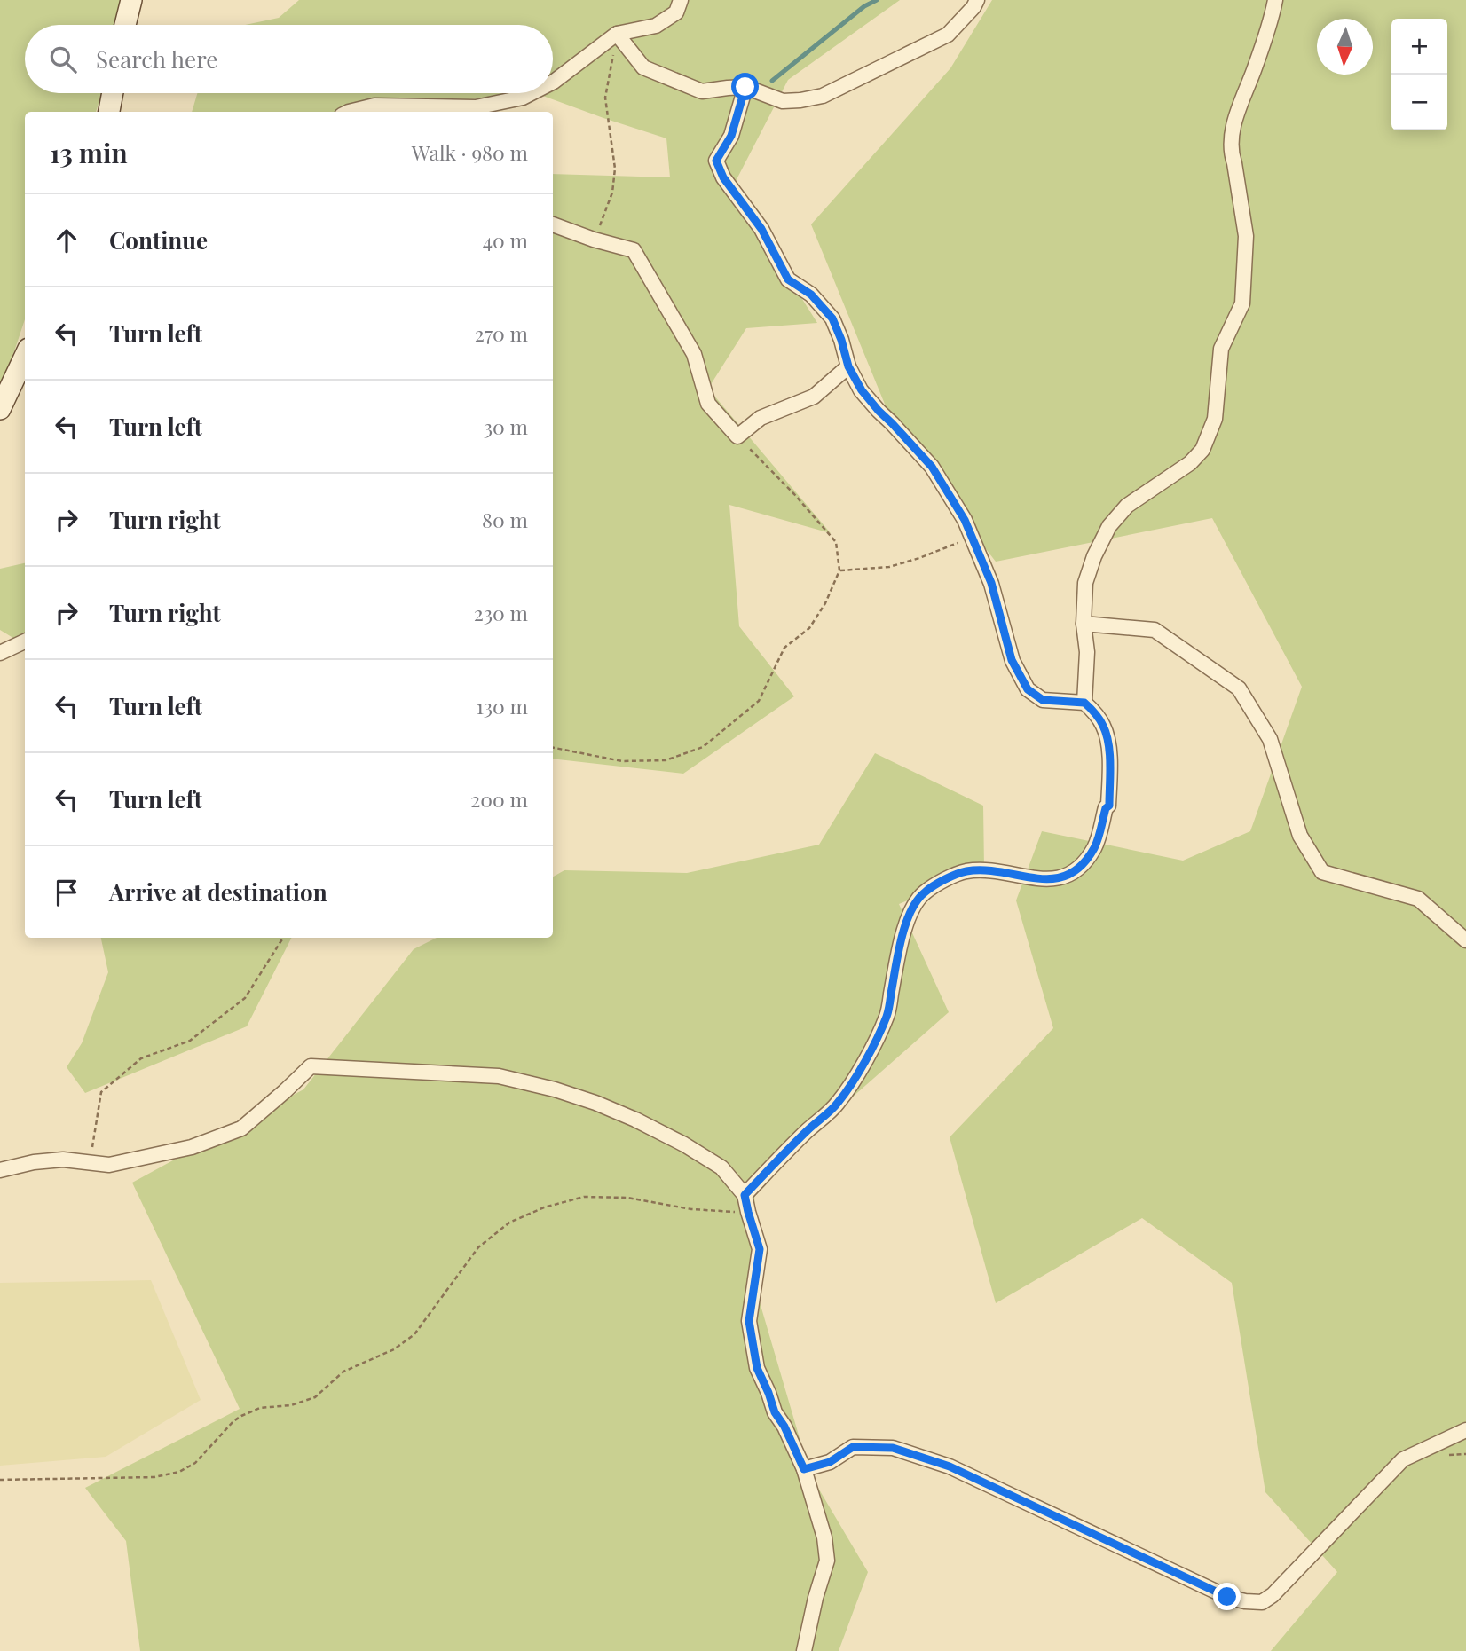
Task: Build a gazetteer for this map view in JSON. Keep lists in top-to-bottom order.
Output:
{
  "north": "bottom",
  "page": {
    "map_buttons": ["+", "−"],
    "search": "Search here",
    "heading": ["13 min", "Walk · 980 m"],
    "list": [
      ["Continue", "40 m"],
      ["Turn left", "270 m"],
      ["Turn left", "30 m"],
      ["Turn right", "80 m"],
      ["Turn right", "230 m"],
      ["Turn left", "130 m"],
      ["Turn left", "200 m"],
      "Arrive at destination"
    ]
  }
}
